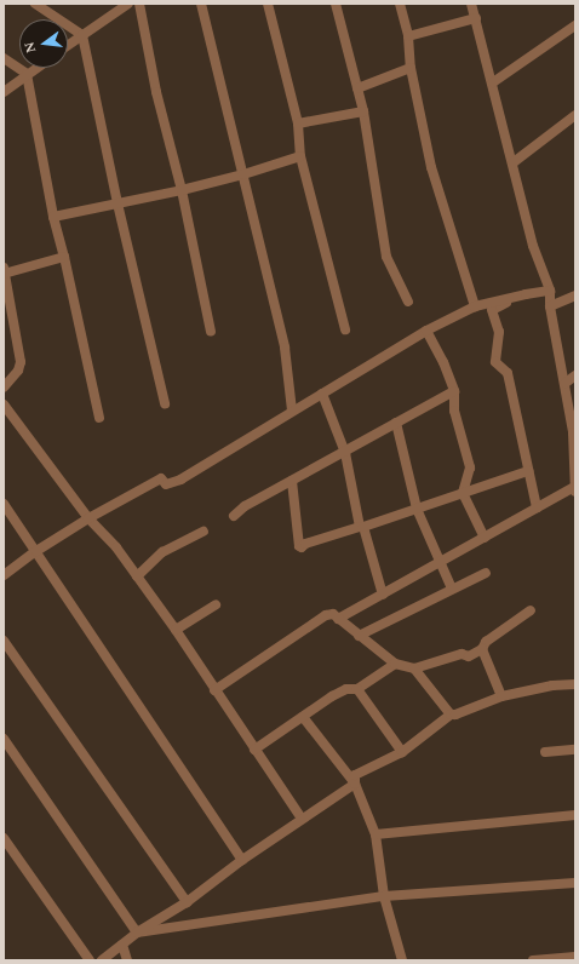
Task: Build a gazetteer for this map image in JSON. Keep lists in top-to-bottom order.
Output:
{
  "north": "left"
}
